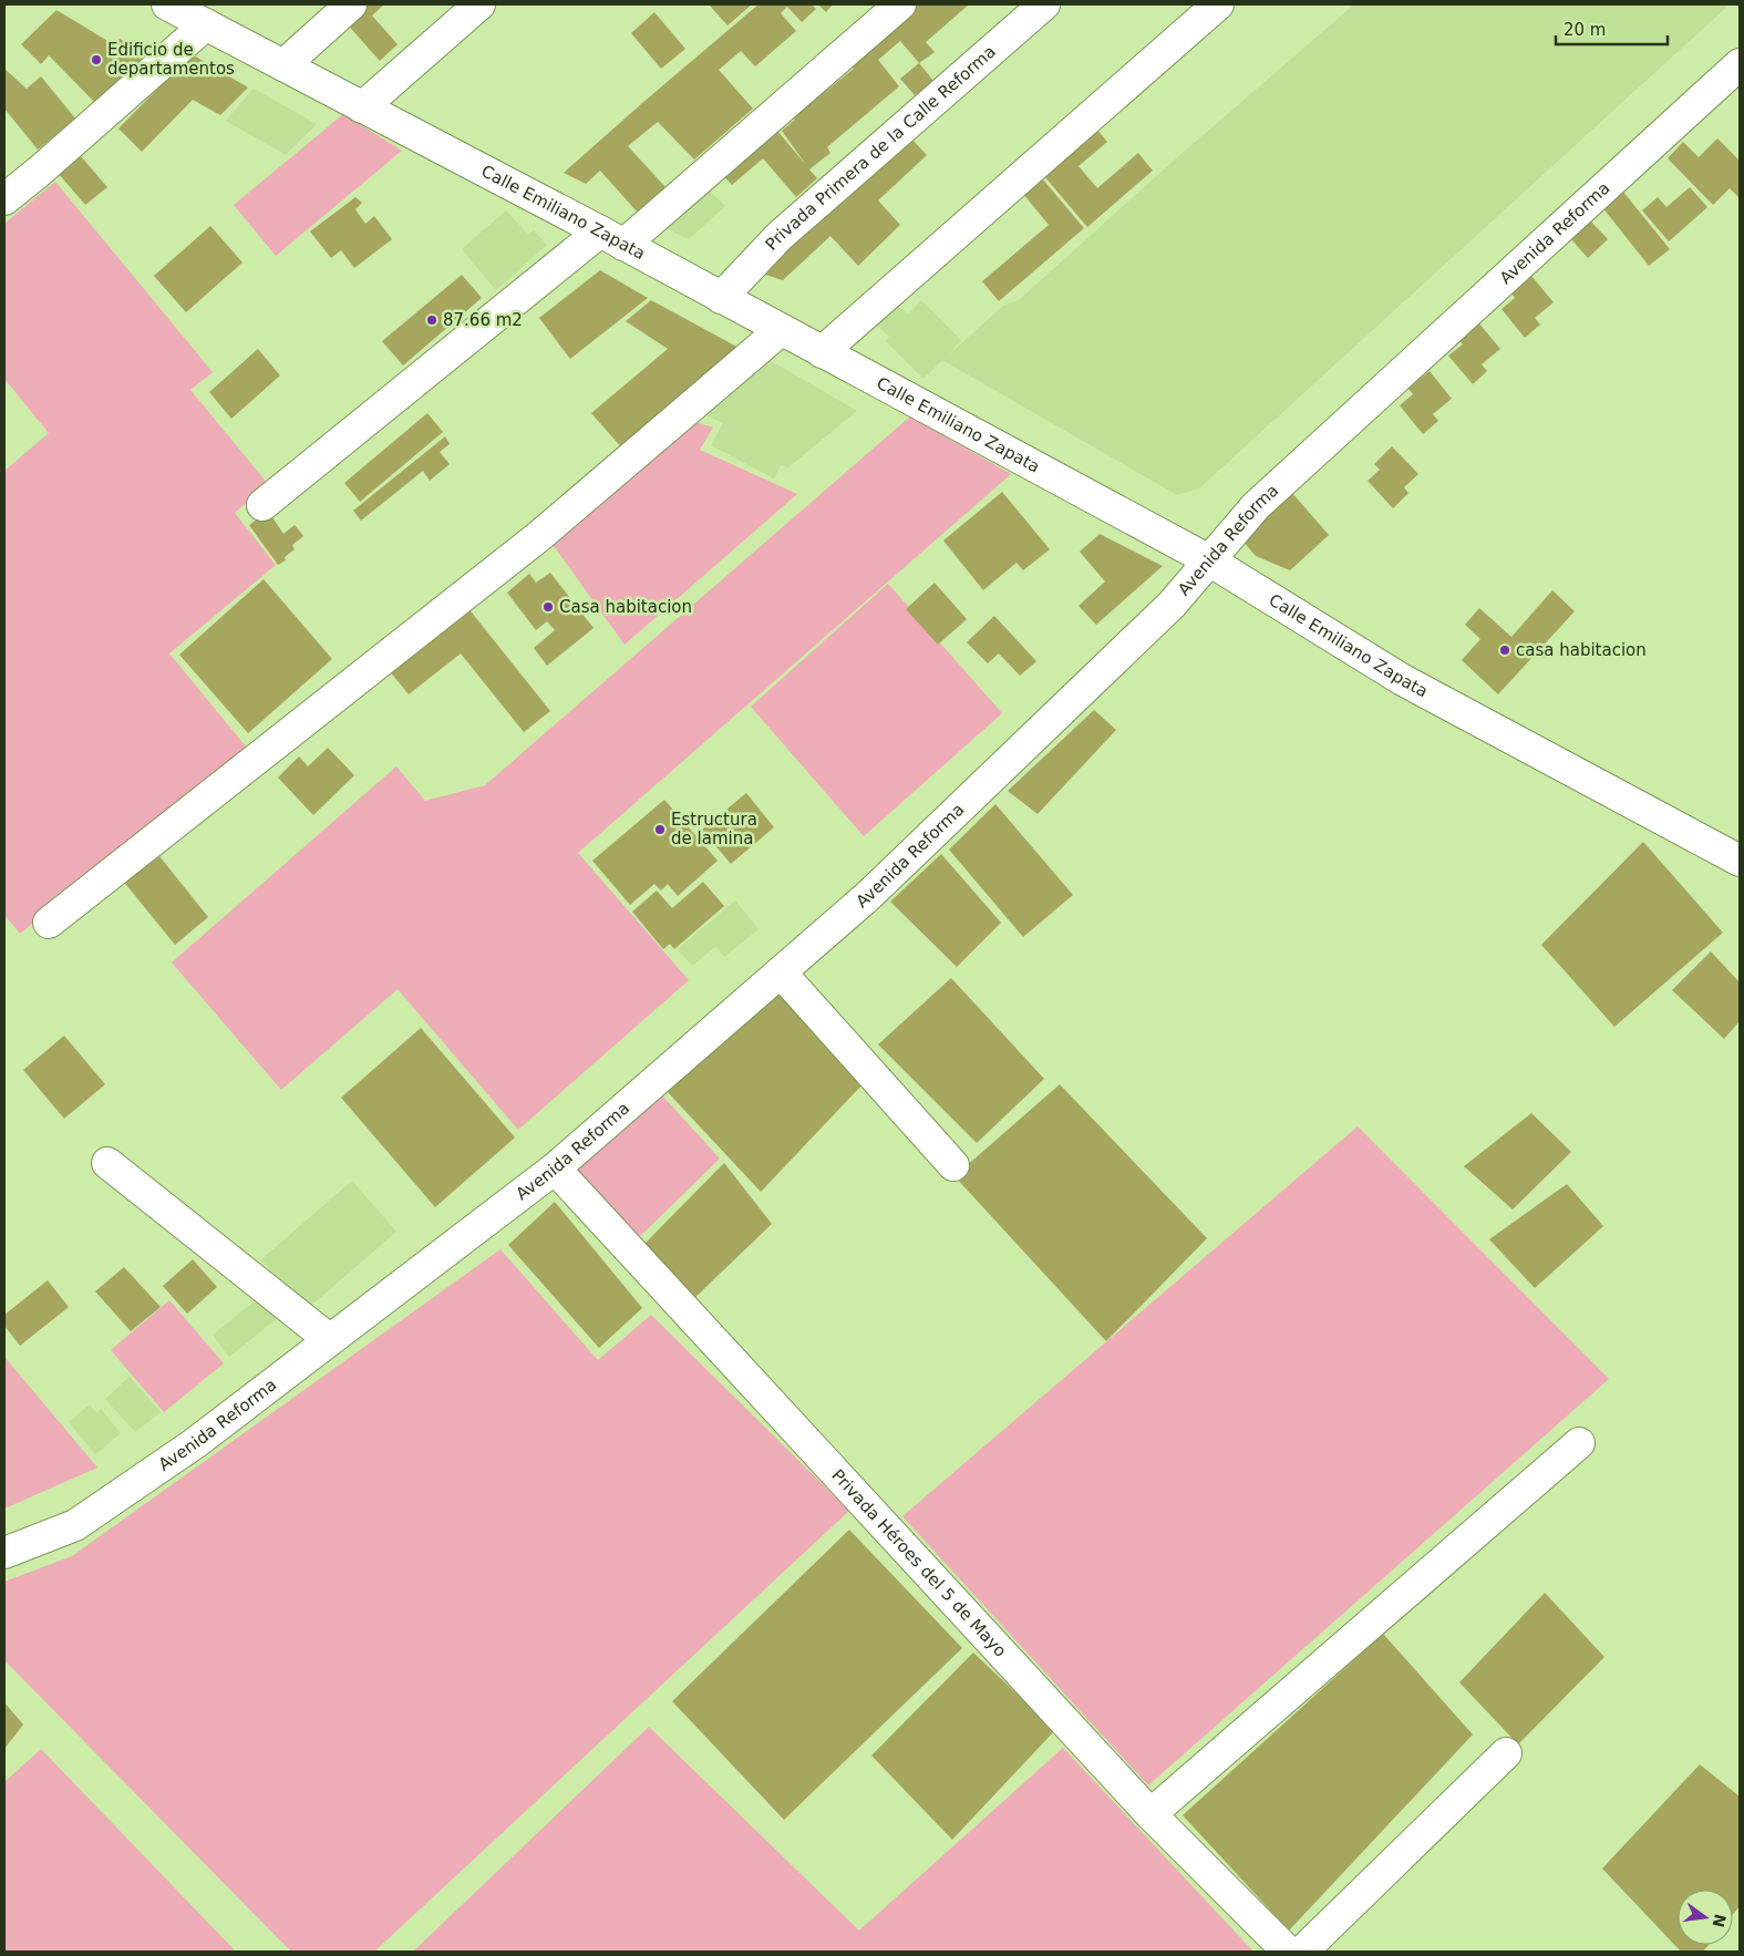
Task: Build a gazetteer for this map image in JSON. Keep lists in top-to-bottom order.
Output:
{
  "streets": {
    "street": [
      "Privada Primera de la Calle Reforma",
      "Calle Emiliano Zapata",
      "Avenida Reforma",
      "Privada Héroes del 5 de Mayo"
    ]
  },
  "crossings": [
    ["Privada Primera de la Calle Reforma", "Calle Emiliano Zapata"],
    ["Calle Emiliano Zapata", "Avenida Reforma"],
    ["Avenida Reforma", "Privada Héroes del 5 de Mayo"]
  ],
  "places": [
    "Edificio de departamentos",
    "87.66 m2",
    "Casa habitacion",
    "casa habitacion",
    "Estructura de lamina"
  ],
  "scale_bar": "20 m",
  "north": "right"
}
